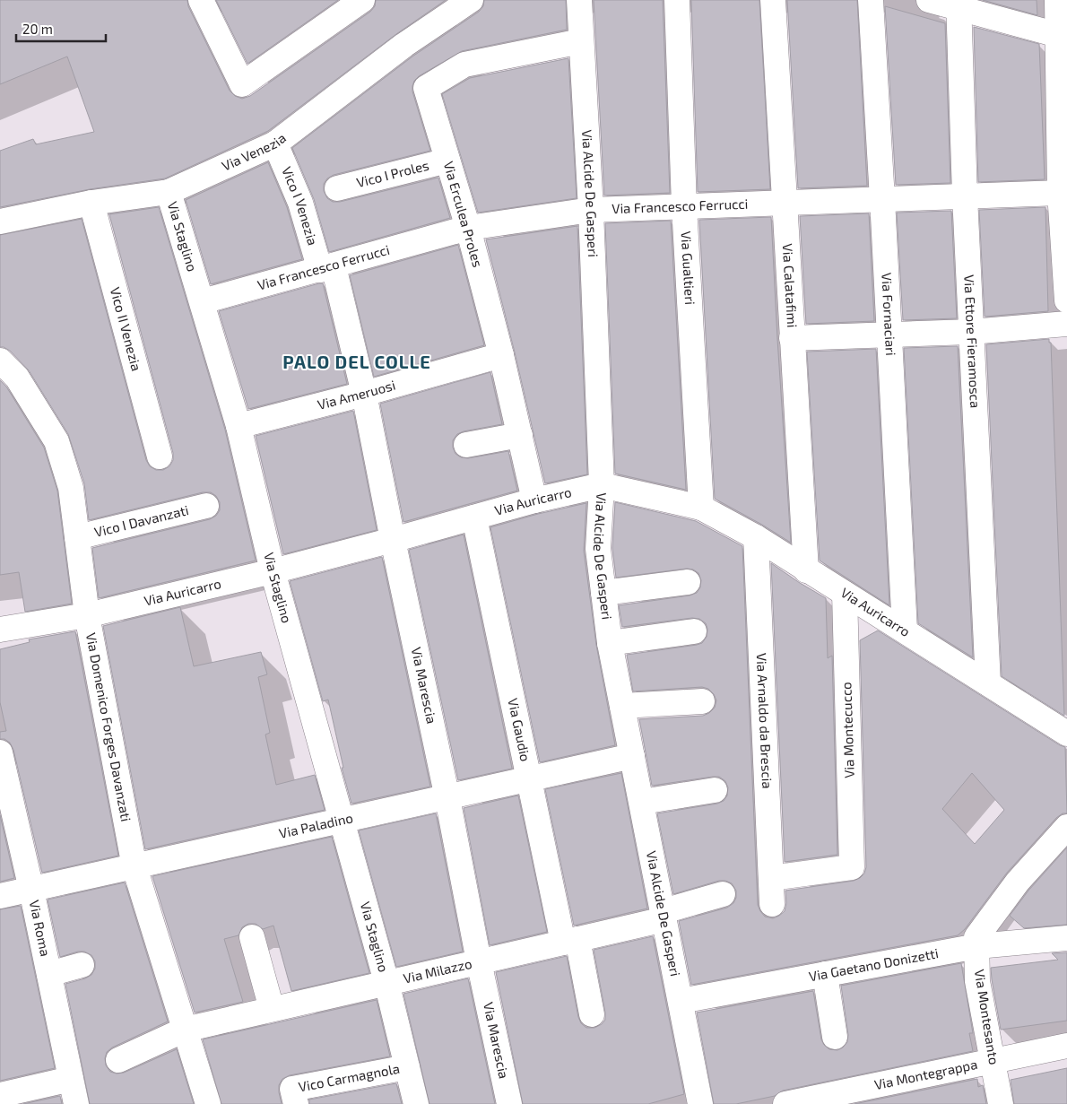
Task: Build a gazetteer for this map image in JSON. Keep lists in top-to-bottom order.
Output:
{
  "streets": {
    "street": [
      "Via Venezia",
      "Vico I Proles",
      "Via Alcide De Gasperi",
      "Vico I Venezia",
      "Via Francesco Ferrucci",
      "Via Erculea Proles",
      "Via Staglino",
      "Via Gualtieri",
      "Via Calatafimi",
      "Via Fornaciari",
      "Vico II Venezia",
      "Via Ettore Fieramosca",
      "Via Ameruosi",
      "Via Auricarro",
      "Vico I Davanzati",
      "Via Marescia",
      "Via Arnaldo da Brescia",
      "Via Domenico Forges Davanzati",
      "Via Gaudio",
      "Via Montecucco",
      "Via Paladino",
      "Via Roma",
      "Via Gaetano Donizetti",
      "Via Milazzo",
      "Via Montesanto",
      "Via Montegrappa",
      "Vico Carmagnola"
    ]
  },
  "crossings": [
    ["Via Venezia", "Vico I Venezia"],
    ["Via Venezia", "Via Staglino"],
    ["Via Venezia", "Vico II Venezia"],
    ["Vico I Proles", "Via Erculea Proles"],
    ["Via Alcide De Gasperi", "Via Francesco Ferrucci"],
    ["Via Alcide De Gasperi", "Via Erculea Proles"],
    ["Via Alcide De Gasperi", "Via Auricarro"],
    ["Via Alcide De Gasperi", "Via Paladino"],
    ["Via Alcide De Gasperi", "Via Gaetano Donizetti"],
    ["Via Alcide De Gasperi", "Via Milazzo"],
    ["Vico I Venezia", "Via Francesco Ferrucci"],
    ["Vico I Venezia", "Via Marescia"],
    ["Via Francesco Ferrucci", "Via Erculea Proles"],
    ["Via Francesco Ferrucci", "Via Staglino"],
    ["Via Francesco Ferrucci", "Via Gualtieri"],
    ["Via Francesco Ferrucci", "Via Calatafimi"],
    ["Via Francesco Ferrucci", "Via Fornaciari"],
    ["Via Francesco Ferrucci", "Via Ettore Fieramosca"],
    ["Via Francesco Ferrucci", "Via Marescia"],
    ["Via Erculea Proles", "Via Ameruosi"],
    ["Via Erculea Proles", "Via Auricarro"],
    ["Via Staglino", "Via Ameruosi"],
    ["Via Staglino", "Via Auricarro"],
    ["Via Staglino", "Via Paladino"],
    ["Via Staglino", "Via Milazzo"],
    ["Via Staglino", "Vico Carmagnola"],
    ["Via Gualtieri", "Via Auricarro"],
    ["Via Calatafimi", "Via Auricarro"],
    ["Via Fornaciari", "Via Auricarro"],
    ["Via Ettore Fieramosca", "Via Auricarro"],
    ["Via Ameruosi", "Via Marescia"],
    ["Via Auricarro", "Via Marescia"],
    ["Via Auricarro", "Via Arnaldo da Brescia"],
    ["Via Auricarro", "Via Domenico Forges Davanzati"],
    ["Via Auricarro", "Via Gaudio"],
    ["Via Auricarro", "Via Montecucco"],
    ["Vico I Davanzati", "Via Domenico Forges Davanzati"],
    ["Via Marescia", "Via Paladino"],
    ["Via Marescia", "Via Milazzo"],
    ["Via Arnaldo da Brescia", "Via Montecucco"],
    ["Via Domenico Forges Davanzati", "Via Paladino"],
    ["Via Domenico Forges Davanzati", "Via Milazzo"],
    ["Via Gaudio", "Via Paladino"],
    ["Via Gaudio", "Via Milazzo"],
    ["Via Paladino", "Via Roma"],
    ["Via Gaetano Donizetti", "Via Montesanto"],
    ["Via Montesanto", "Via Montegrappa"]
  ],
  "districts": ["PALO DEL COLLE"],
  "scale_bar": "20 m"
}
